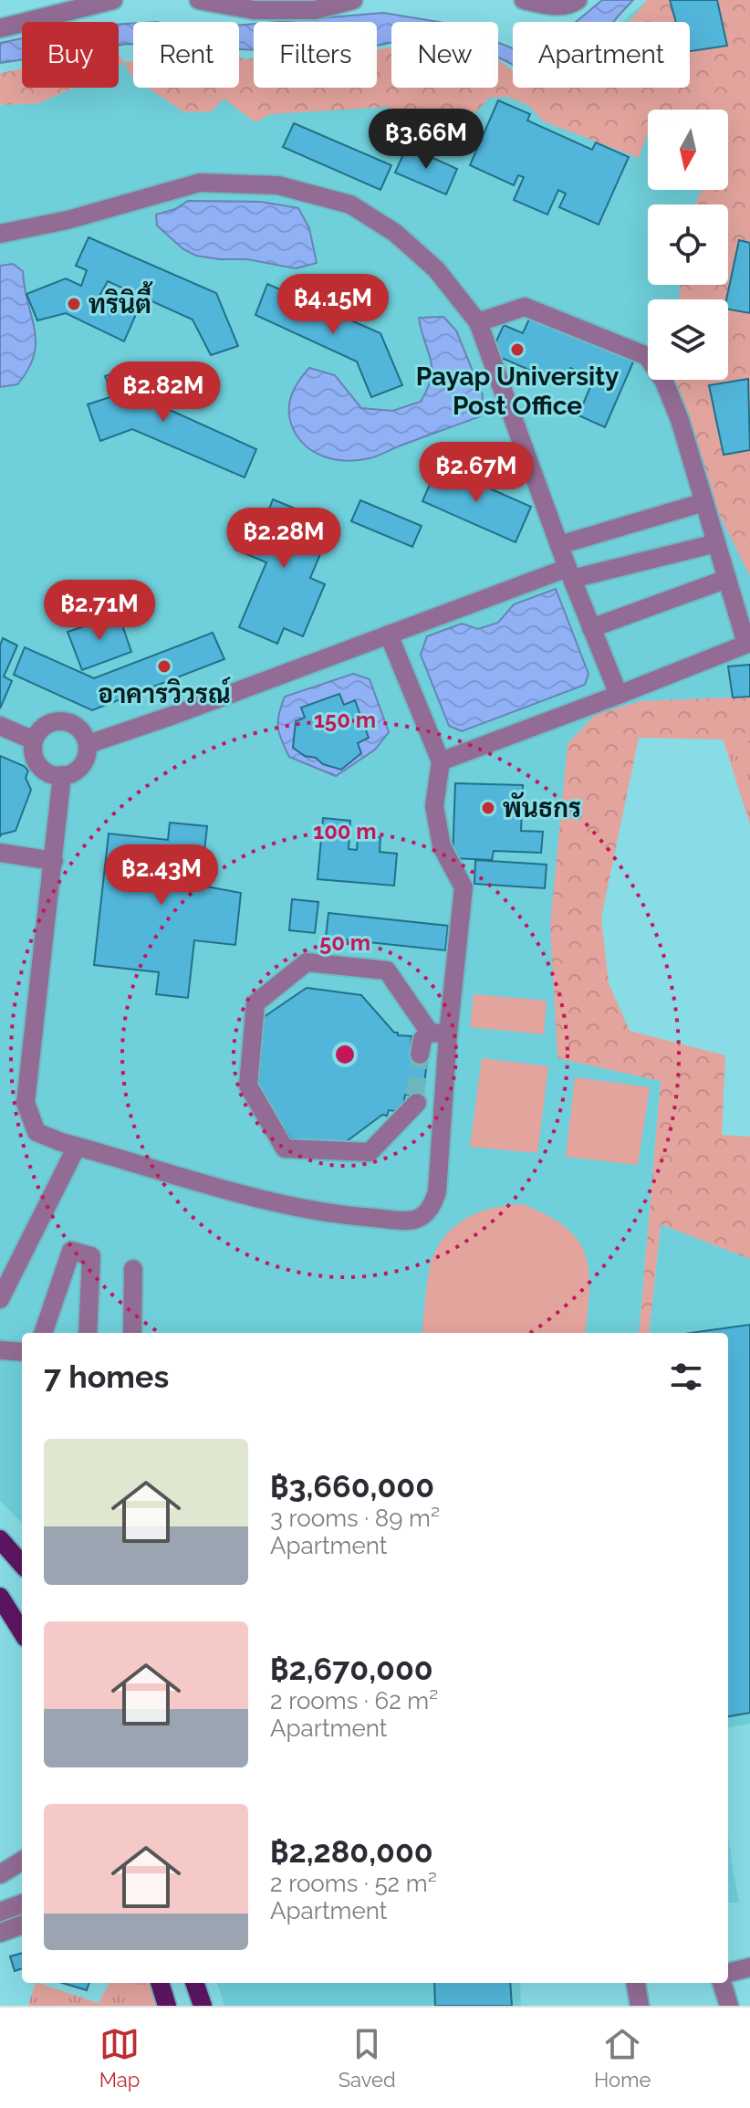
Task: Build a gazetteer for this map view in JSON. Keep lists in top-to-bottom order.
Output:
{
  "places": [
    "ทรินิตี้",
    "Payap University Post Office",
    "อาคารวิวรณ์",
    "พันธกร"
  ],
  "north": "bottom",
  "page": {
    "chip": [
      "Buy",
      "Rent",
      "Filters",
      "New",
      "Apartment"
    ],
    "price": [
      "฿3.66M",
      "฿4.15M",
      "฿2.82M",
      "฿2.67M",
      "฿2.28M",
      "฿2.71M",
      "฿2.43M"
    ],
    "heading": "7 homes",
    "list": [
      {
        "name": "฿3,660,000",
        "note": "3 rooms · 89 m² · Apartment"
      },
      {
        "name": "฿2,670,000",
        "note": "2 rooms · 62 m² · Apartment"
      },
      {
        "name": "฿2,280,000",
        "note": "2 rooms · 52 m² · Apartment"
      }
    ],
    "tabs": ["Map", "Saved", "Home"]
  },
  "rings": ["150 m", "100 m", "50 m"]
}
